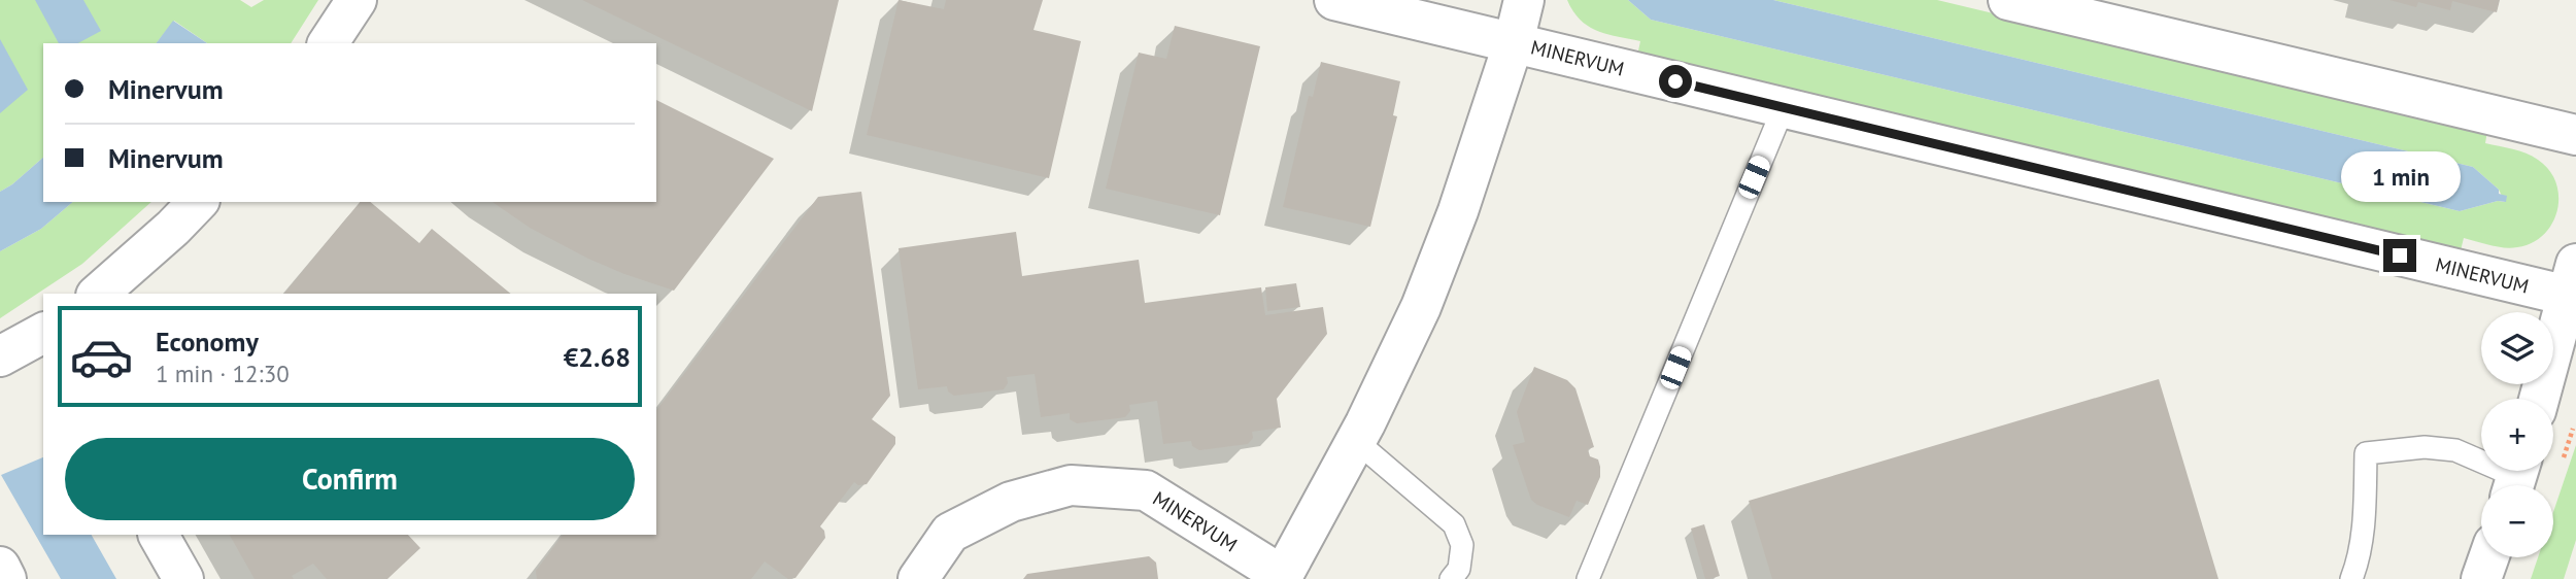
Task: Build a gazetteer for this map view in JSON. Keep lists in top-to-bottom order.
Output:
{
  "streets": {
    "street": ["MINERVUM"]
  },
  "page": {
    "banner": ["Minervum", "Minervum"],
    "bubble": "1 min",
    "list": [
      {
        "name": "Economy",
        "note": "1 min · 12:30",
        "value": "€2.68"
      }
    ],
    "map_buttons": ["+", "−"],
    "buttons": "Confirm"
  }
}
